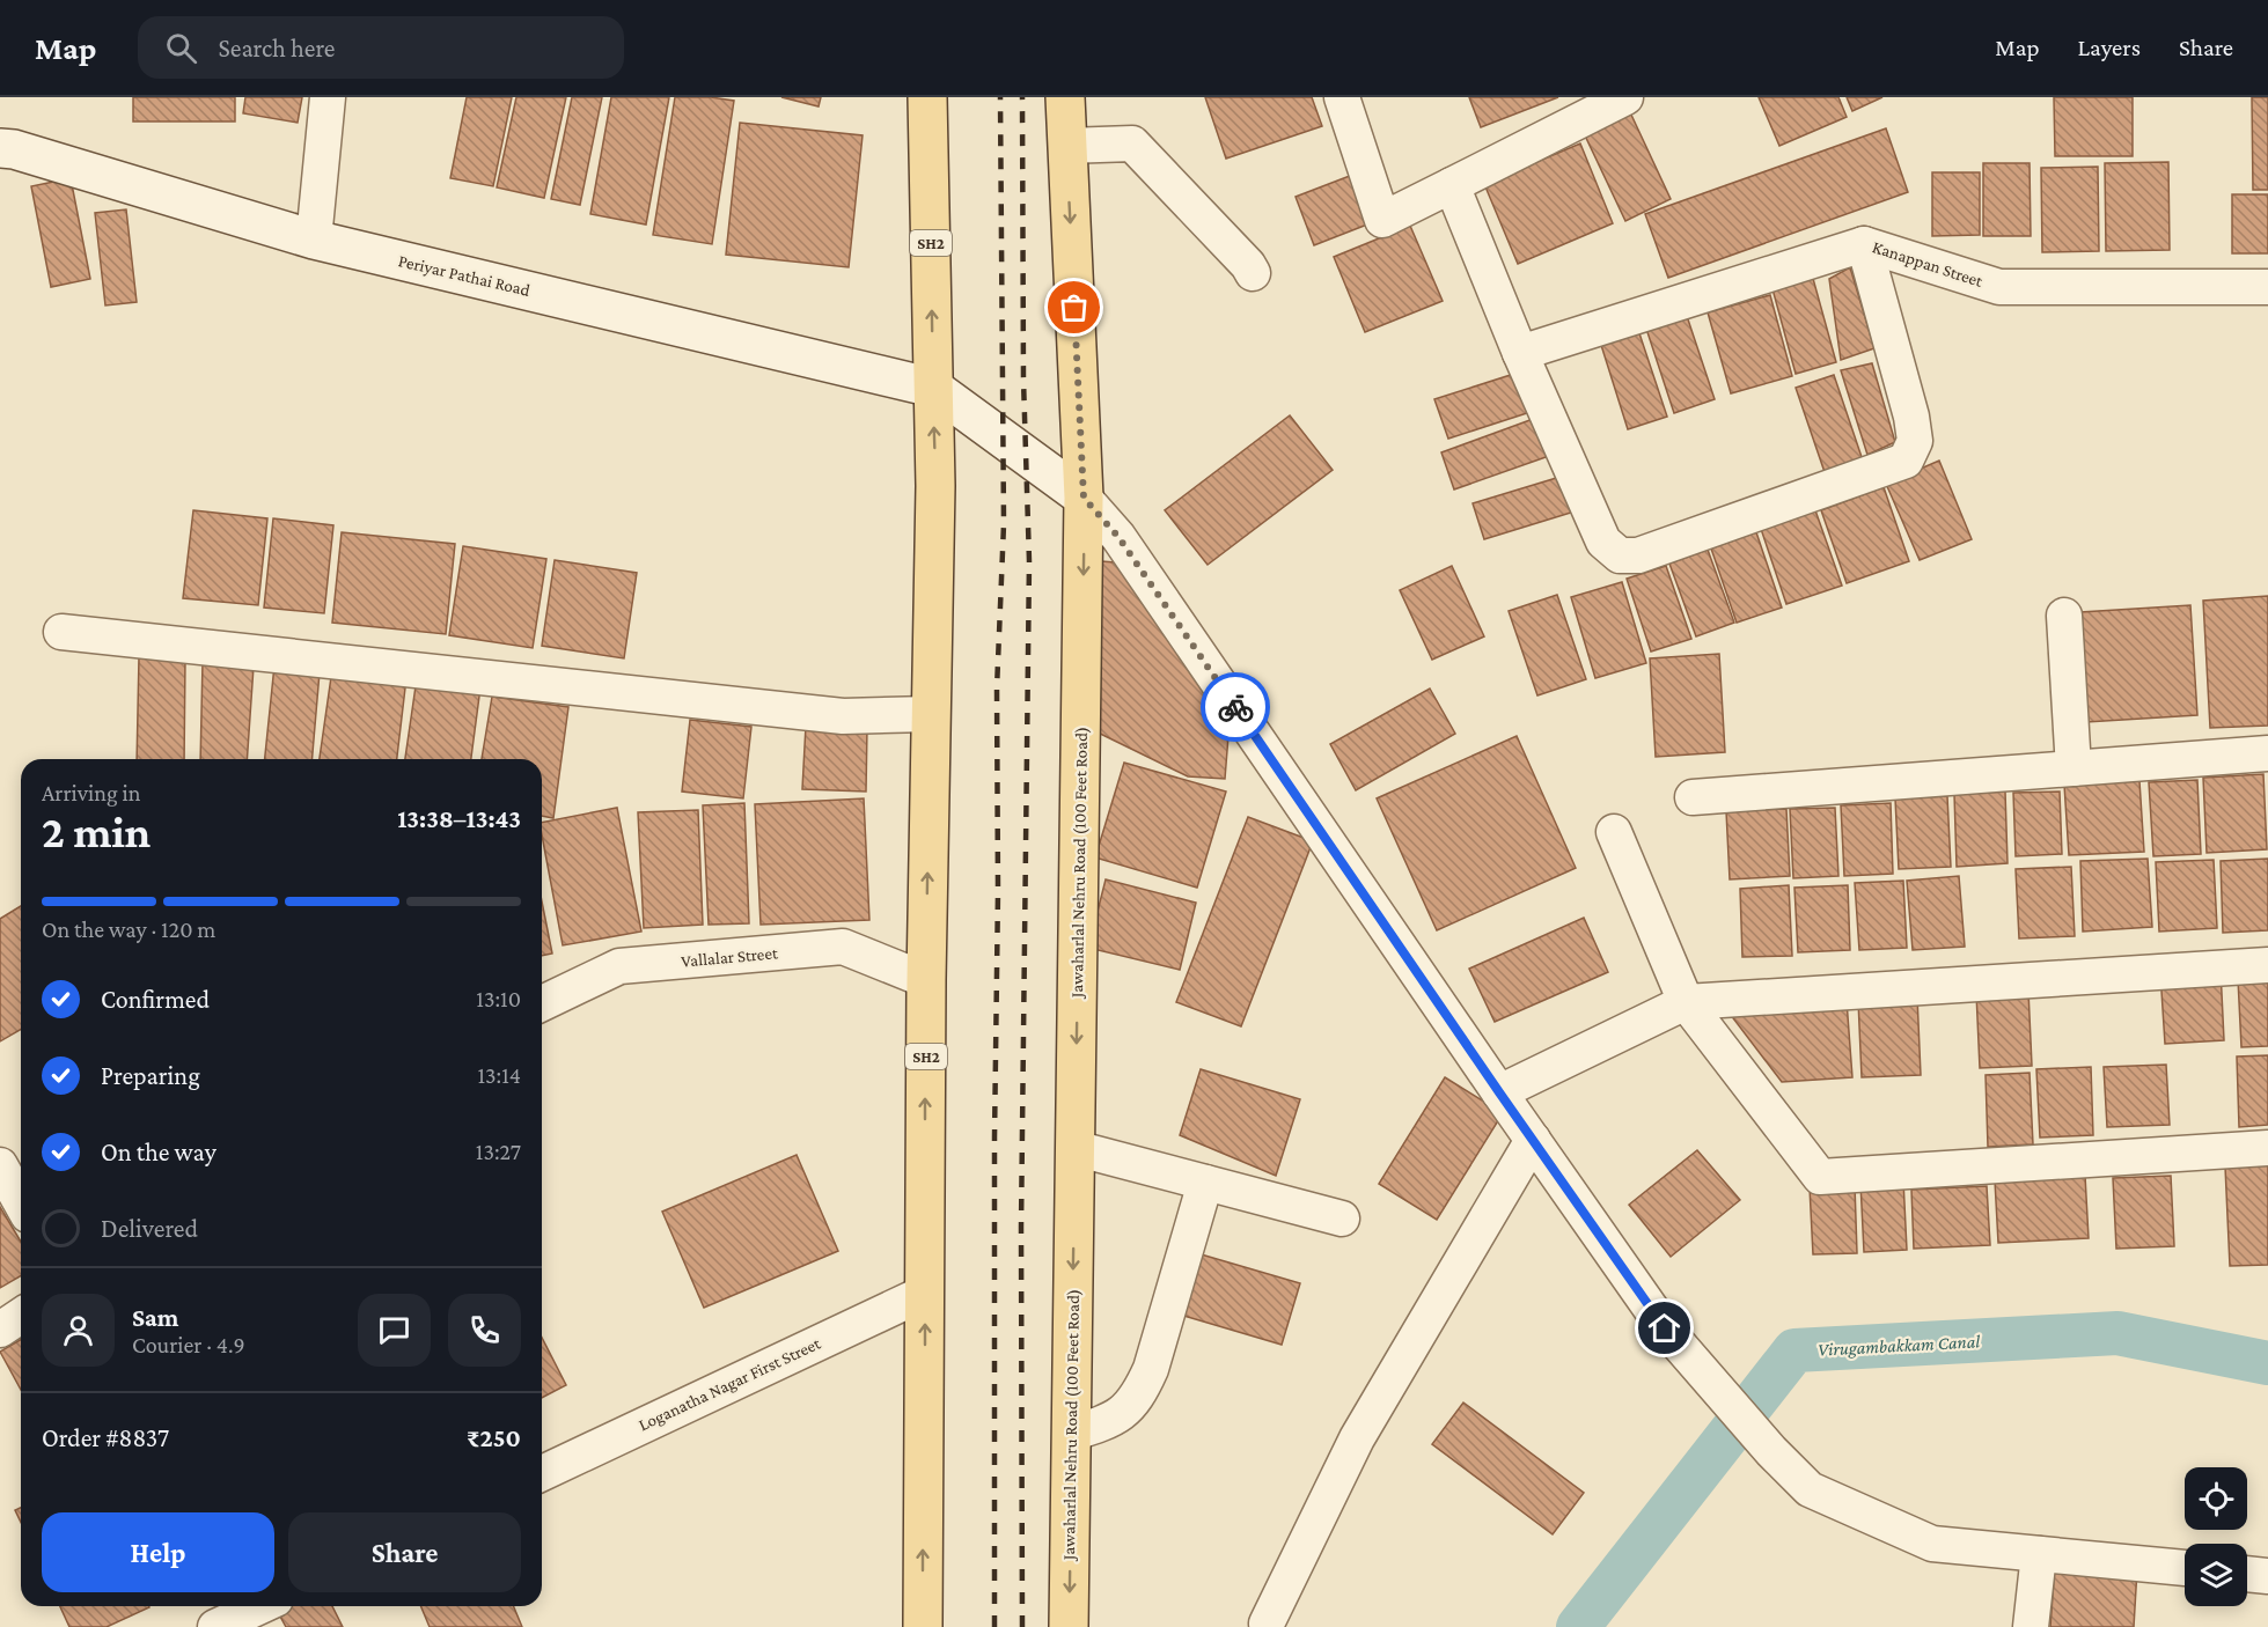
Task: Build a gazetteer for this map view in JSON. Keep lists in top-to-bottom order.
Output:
{
  "streets": {
    "main road": ["SH2", "Jawaharlal Nehru Road (100 Feet Road)"],
    "street": [
      "Kanappan Street",
      "Periyar Pathai Road",
      "Vallalar Street",
      "Loganatha Nagar First Street"
    ]
  },
  "crossings": [
    ["SH2", "Periyar Pathai Road"],
    ["SH2", "Vallalar Street"],
    ["SH2", "Loganatha Nagar First Street"]
  ],
  "water": ["Virugambakkam Canal"],
  "page": {
    "header": "Map",
    "search": "Search here",
    "nav": ["Map", "Layers", "Share"],
    "heading": ["2 min", "Arriving in", "13:38–13:43"],
    "panel": [
      "Sam",
      "Courier · 4.9",
      "Order #8837",
      "₹250"
    ],
    "bar": "On the way · 120 m",
    "list": [
      ["Confirmed", "13:10"],
      ["Preparing", "13:14"],
      ["On the way", "13:27"],
      "Delivered"
    ],
    "buttons": ["Help", "Share"]
  }
}
